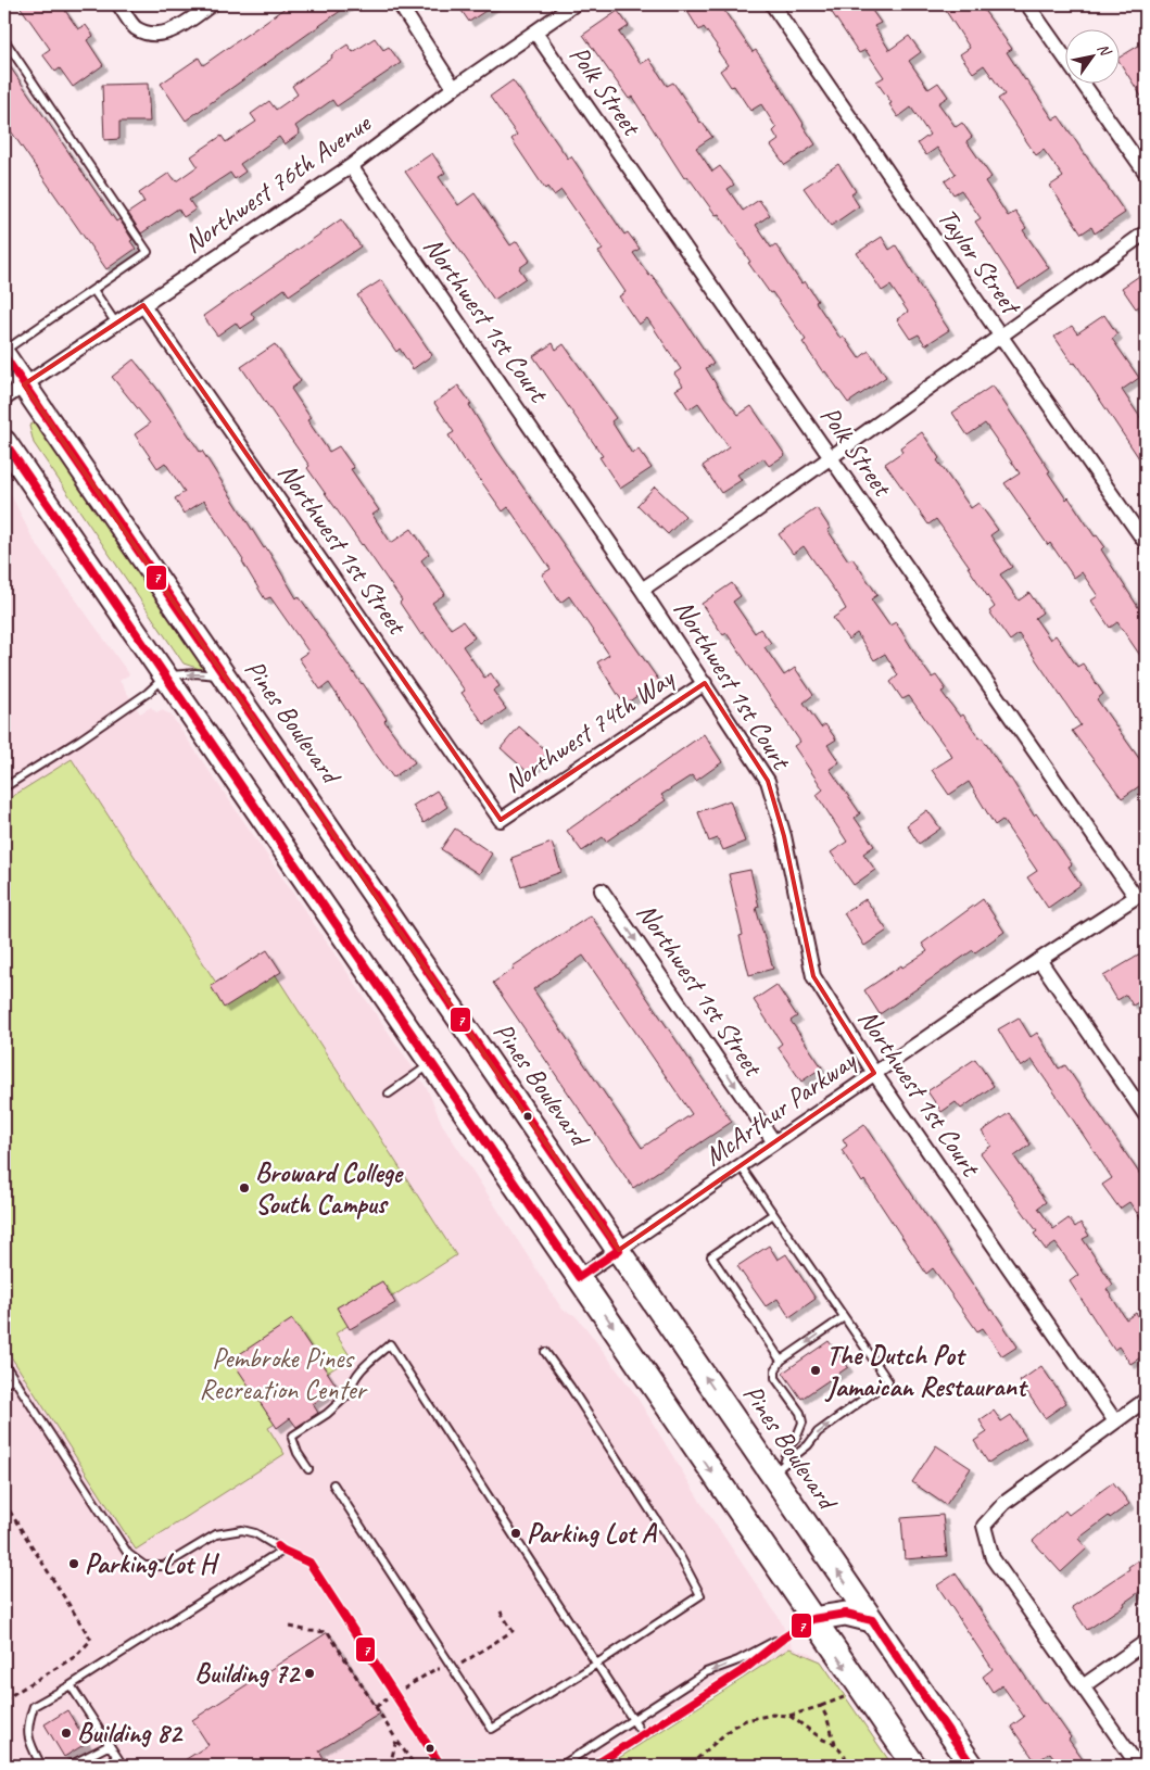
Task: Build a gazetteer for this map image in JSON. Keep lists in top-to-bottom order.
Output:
{
  "streets": {
    "highway": ["Pines Boulevard"],
    "street": [
      "Polk Street",
      "Northwest 76th Avenue",
      "Taylor Street",
      "Northwest 1st Court",
      "Northwest 1st Street",
      "Northwest 74th Way",
      "McArthur Parkway"
    ]
  },
  "crossings": [
    ["Polk Street", "Northwest 76th Avenue"],
    ["Polk Street", "McArthur Parkway"],
    ["Northwest 76th Avenue", "Northwest 1st Court"],
    ["Northwest 76th Avenue", "Northwest 1st Street"],
    ["Northwest 76th Avenue", "Pines Boulevard"],
    ["Northwest 1st Court", "Northwest 74th Way"],
    ["Northwest 1st Court", "McArthur Parkway"],
    ["Northwest 1st Street", "Northwest 74th Way"],
    ["Northwest 1st Street", "McArthur Parkway"],
    ["Pines Boulevard", "McArthur Parkway"]
  ],
  "parks": ["Pembroke Pines Recreation Center"],
  "places": [
    "Broward College South Campus",
    "The Dutch Pot Jamaican Restaurant",
    "Parking Lot A",
    "Parking Lot H",
    "Building 72",
    "Building 82"
  ],
  "lines": ["transit line 7"],
  "north": "top right"
}
